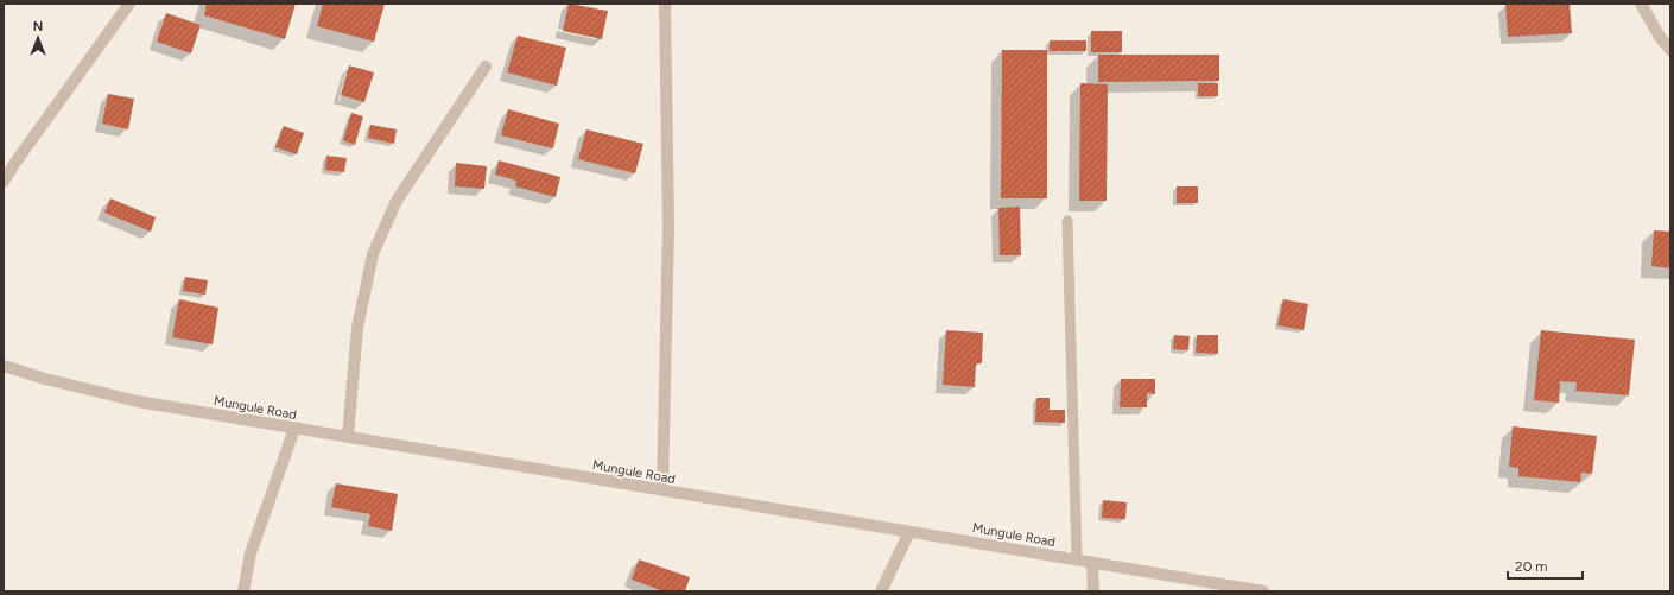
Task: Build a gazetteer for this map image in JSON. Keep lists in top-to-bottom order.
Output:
{
  "streets": {
    "street": ["Mungule Road"]
  },
  "scale_bar": "20 m",
  "north": "top"
}
